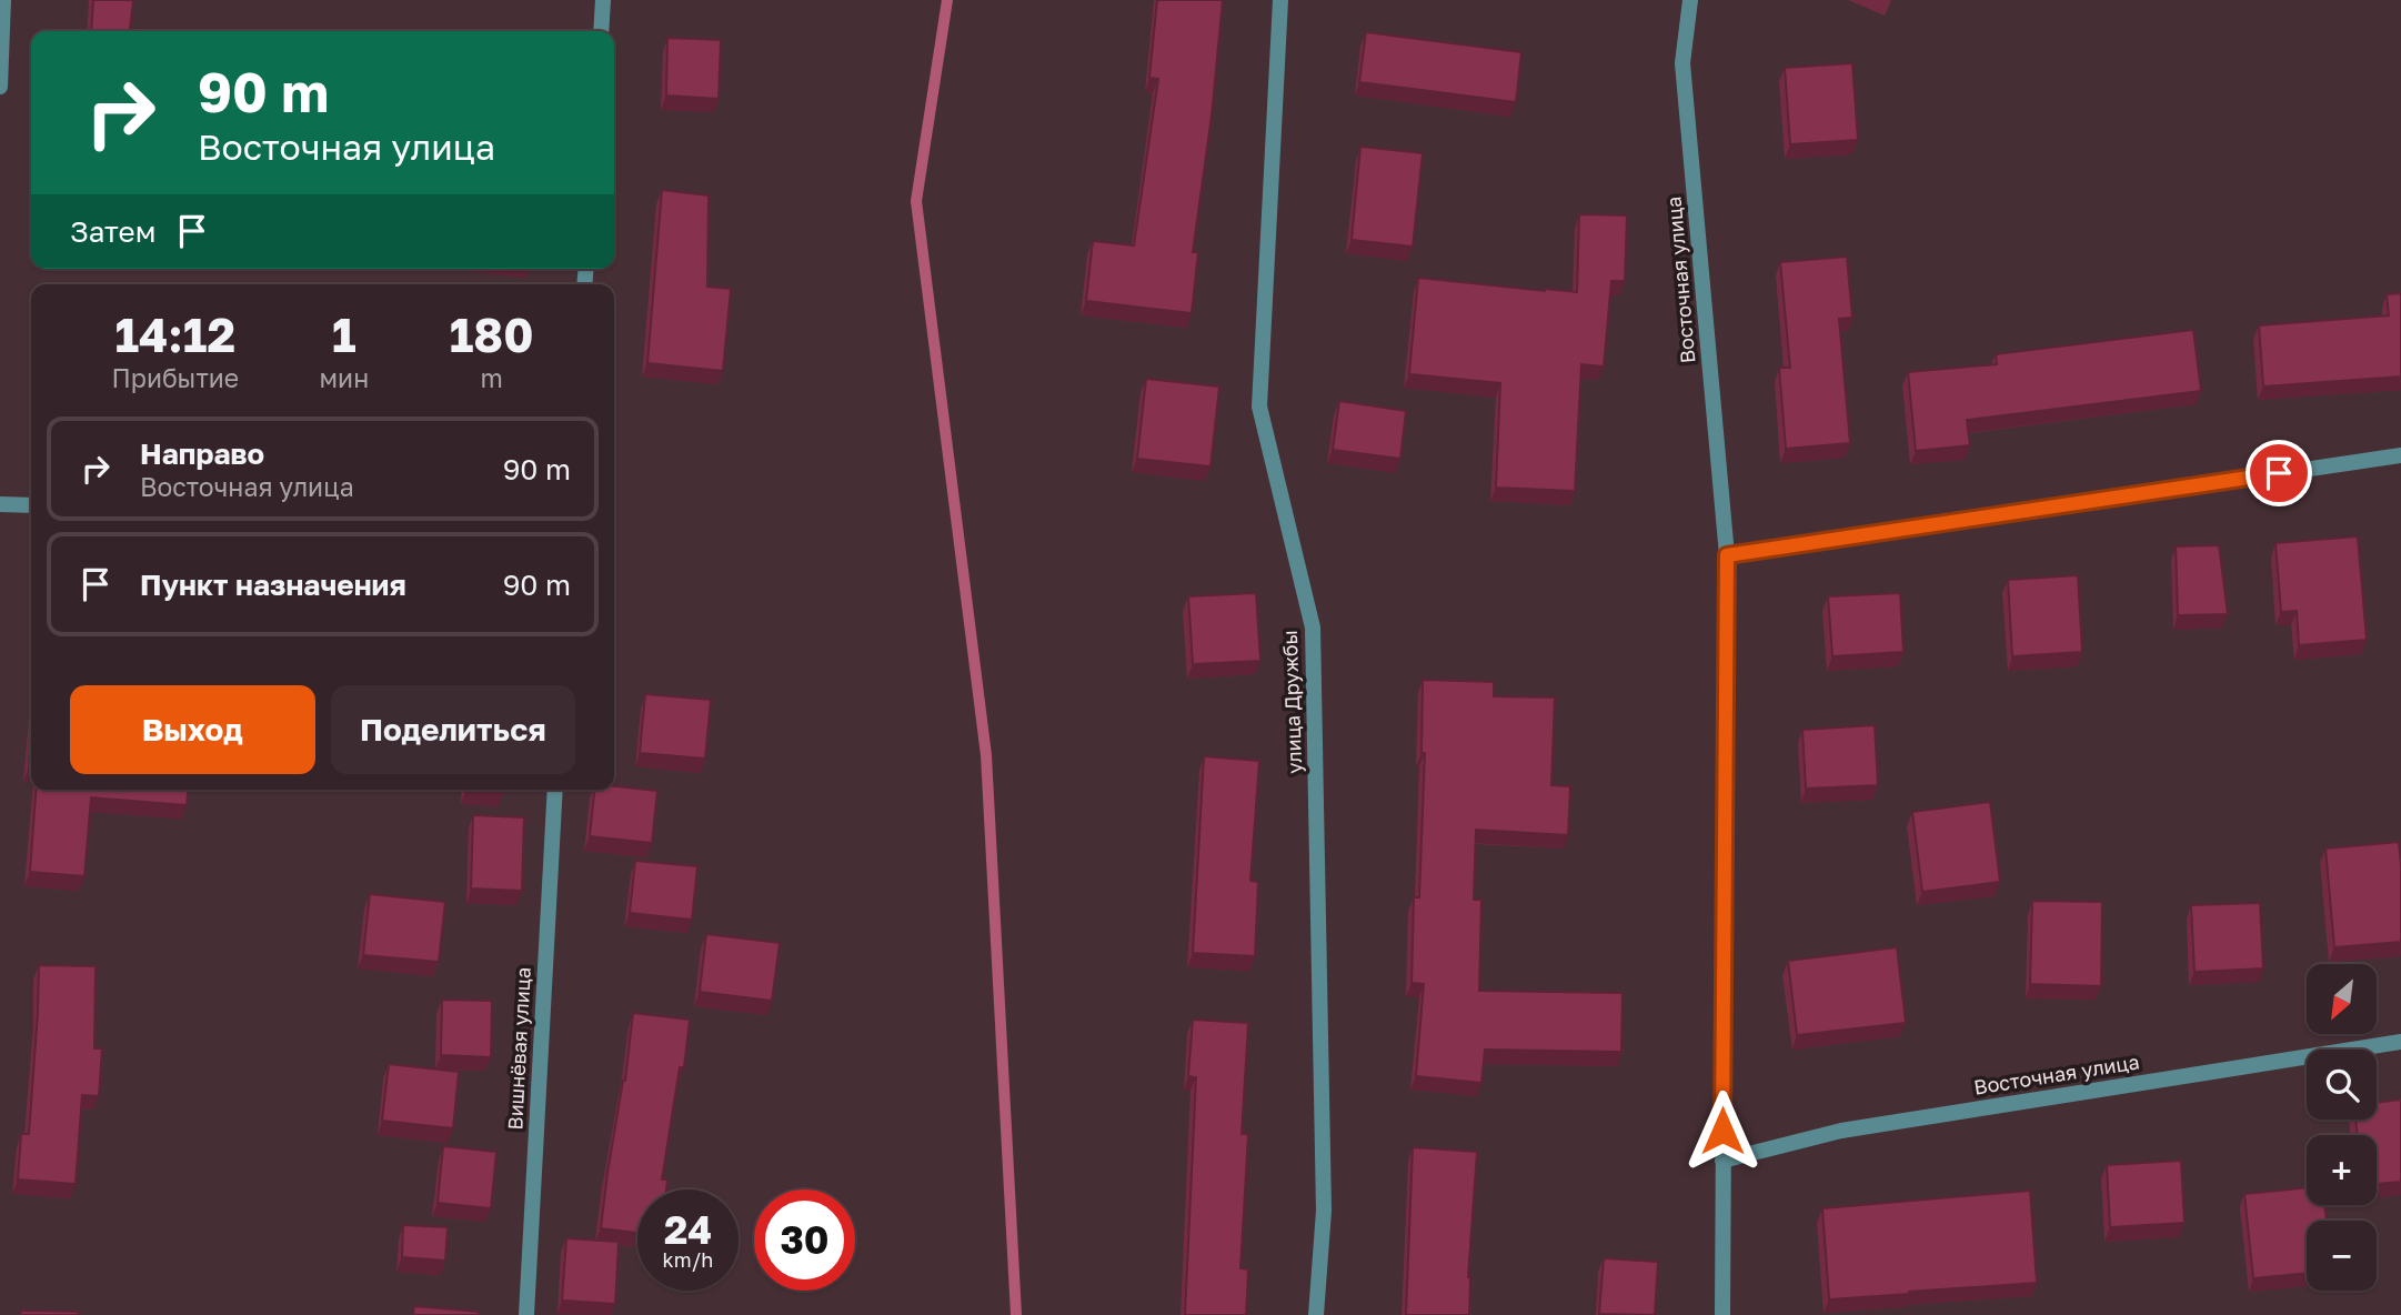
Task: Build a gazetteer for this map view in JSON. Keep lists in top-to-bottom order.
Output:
{
  "streets": {
    "street": ["Восточная улица", "улица Дружбы", "Вишнёвая улица"]
  },
  "north": "bottom left",
  "page": {
    "turn": ["90 m", "Восточная улица"],
    "then": "Затем",
    "eta": [
      "14:12",
      "Прибытие",
      "1",
      "мин",
      "180",
      "m"
    ],
    "list": [
      {
        "name": "Направо",
        "note": "Восточная улица",
        "value": "90 m"
      },
      {
        "name": "Пункт назначения",
        "value": "90 m"
      }
    ],
    "buttons": ["Выход", "Поделиться"],
    "map_buttons": ["+", "−"],
    "speed": "24 km/h",
    "limit": "30"
  }
}
